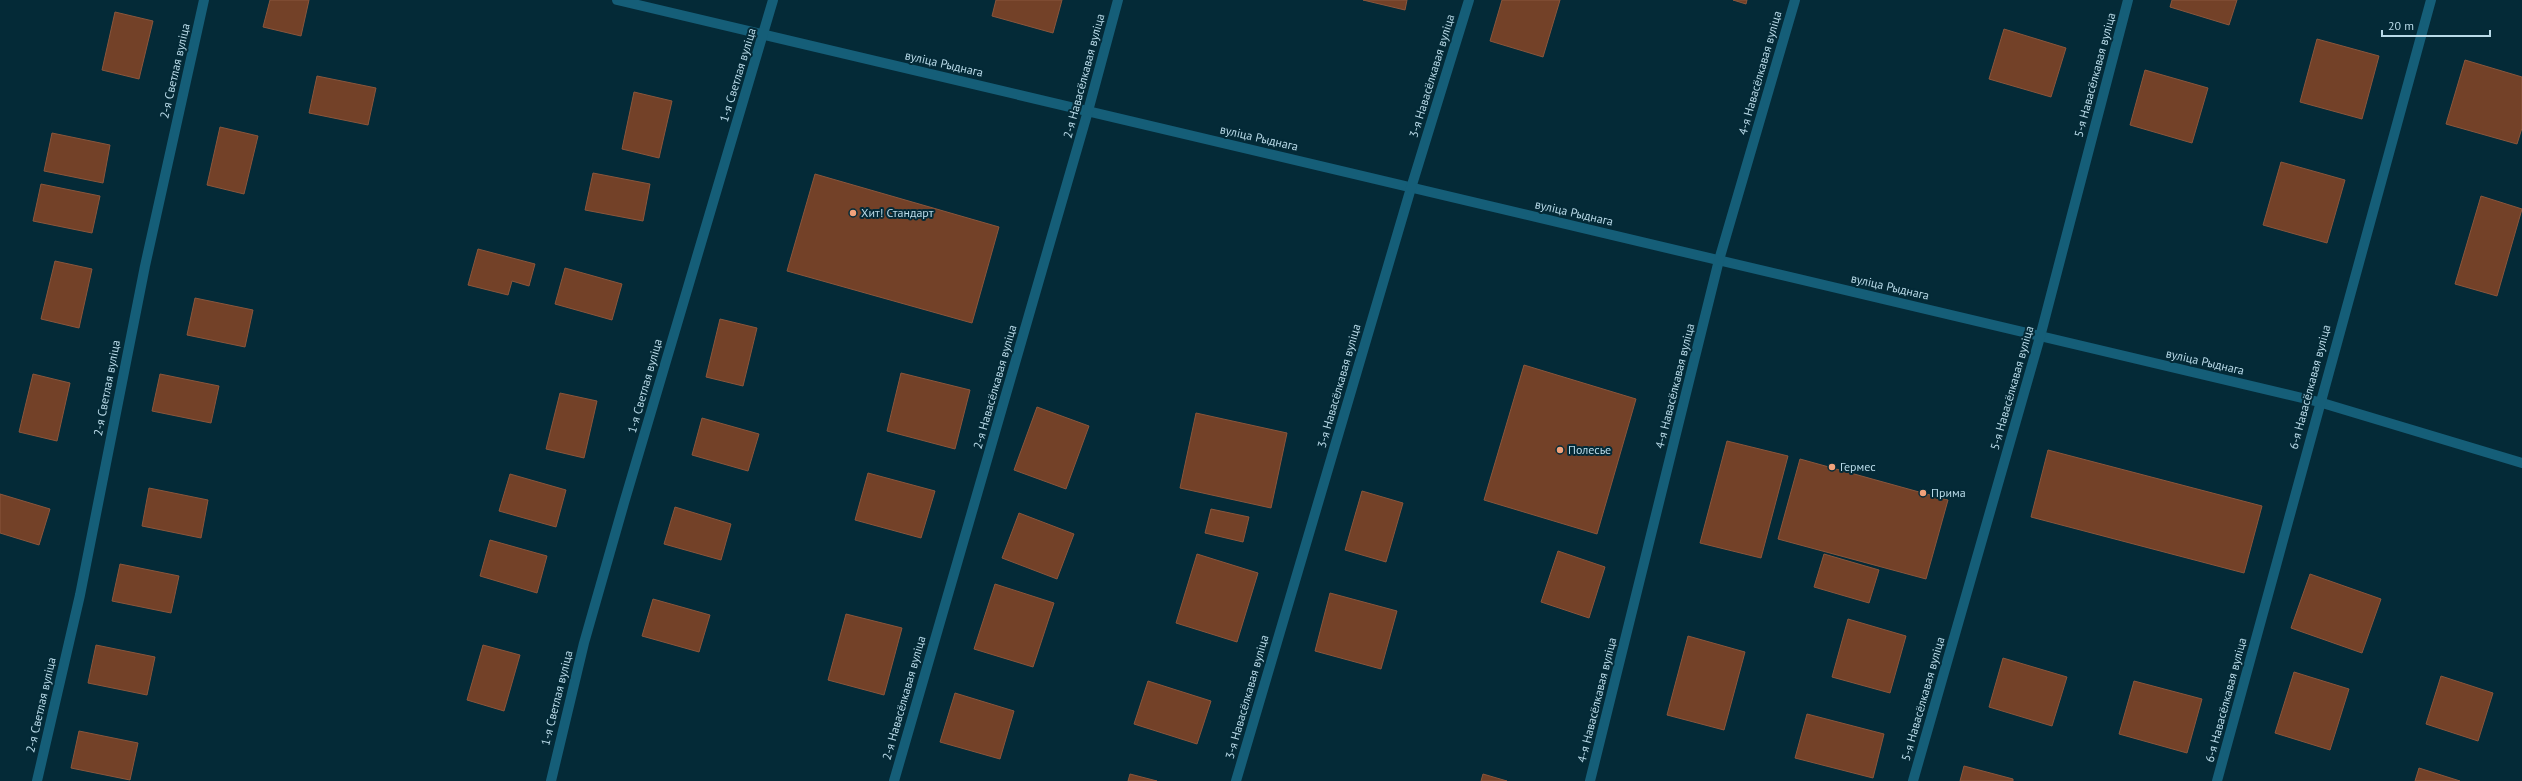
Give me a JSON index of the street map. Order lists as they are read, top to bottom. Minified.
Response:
{"streets":{"street":["вуліца Рыднага","2-я Светлая вуліца","4-я Навасёлкавая вуліца","1-я Светлая вуліца","5-я Навасёлкавая вуліца","2-я Навасёлкавая вуліца","3-я Навасёлкавая вуліца","6-я Навасёлкавая вуліца"]},"crossings":[["вуліца Рыднага","4-я Навасёлкавая вуліца"],["вуліца Рыднага","1-я Светлая вуліца"],["вуліца Рыднага","5-я Навасёлкавая вуліца"],["вуліца Рыднага","2-я Навасёлкавая вуліца"],["вуліца Рыднага","3-я Навасёлкавая вуліца"],["вуліца Рыднага","6-я Навасёлкавая вуліца"]],"places":["Хит! Стандарт","Полесье","Гермес","Прима"],"scale_bar":"20 m"}
